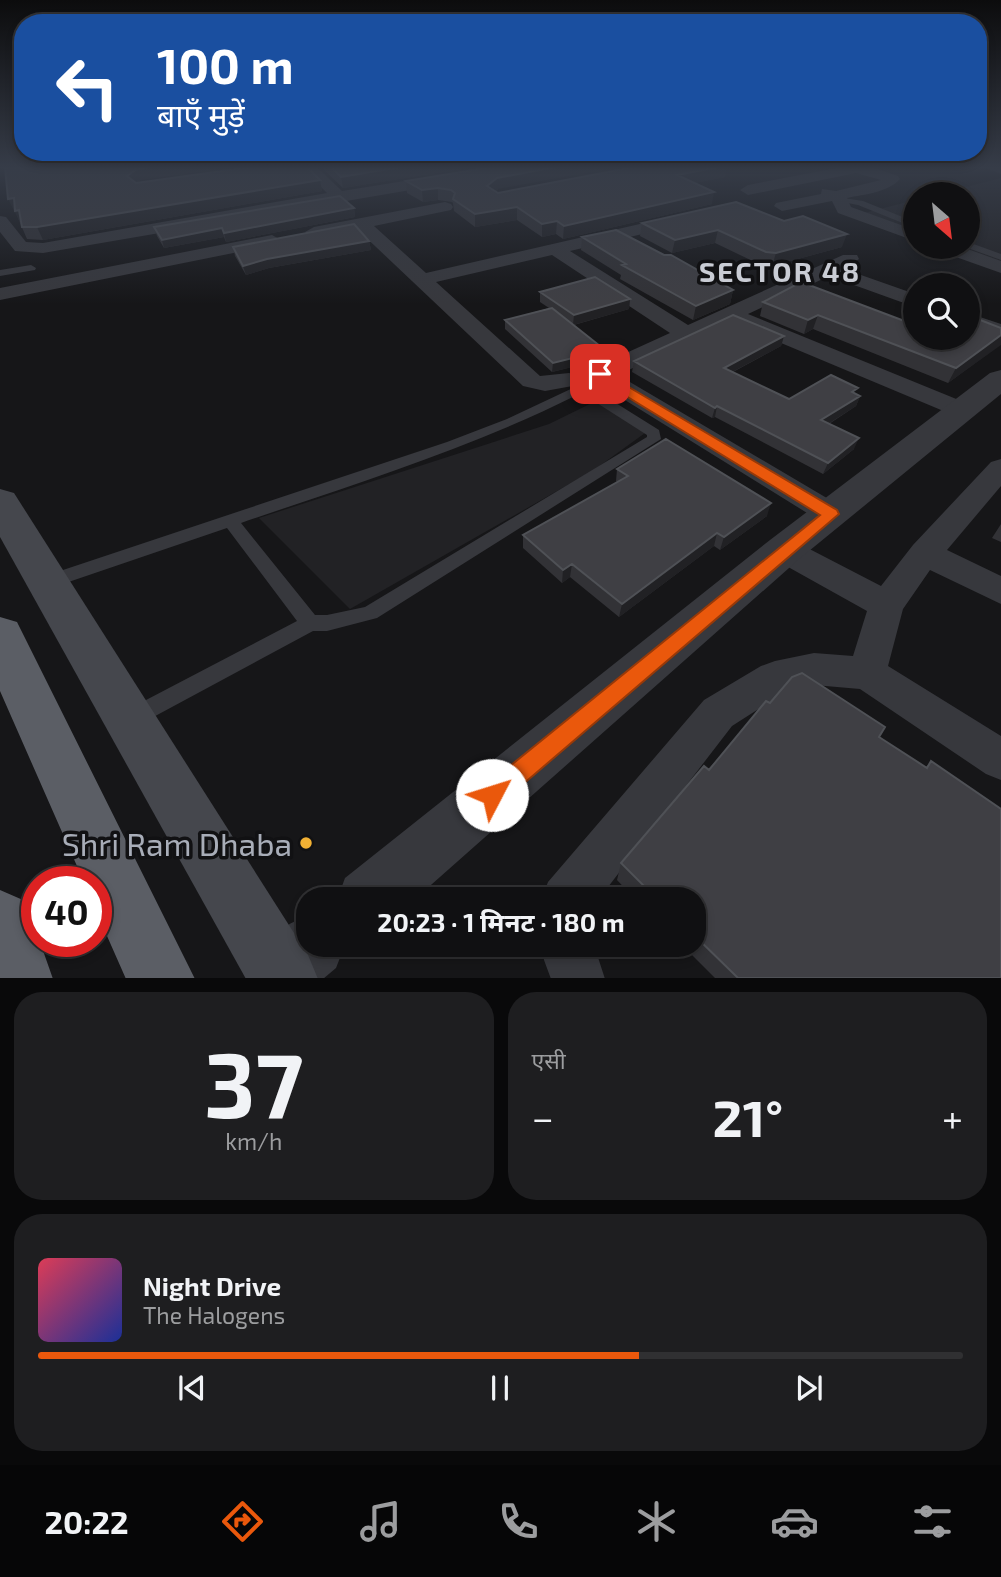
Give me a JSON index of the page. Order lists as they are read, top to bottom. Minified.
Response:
{"districts":["SECTOR 48"],"places":["Shri Ram Dhaba"],"north":"bottom right","page":{"turn":["100 m","बाएँ मुड़ें"],"limit":"40","trip":"20:23 · 1 मिनट · 180 m","tile":[["37","km/h"],"एसी"],"heat":["−","21°","+"],"song":["Night Drive","The Halogens"],"tabs":"20:22"}}
